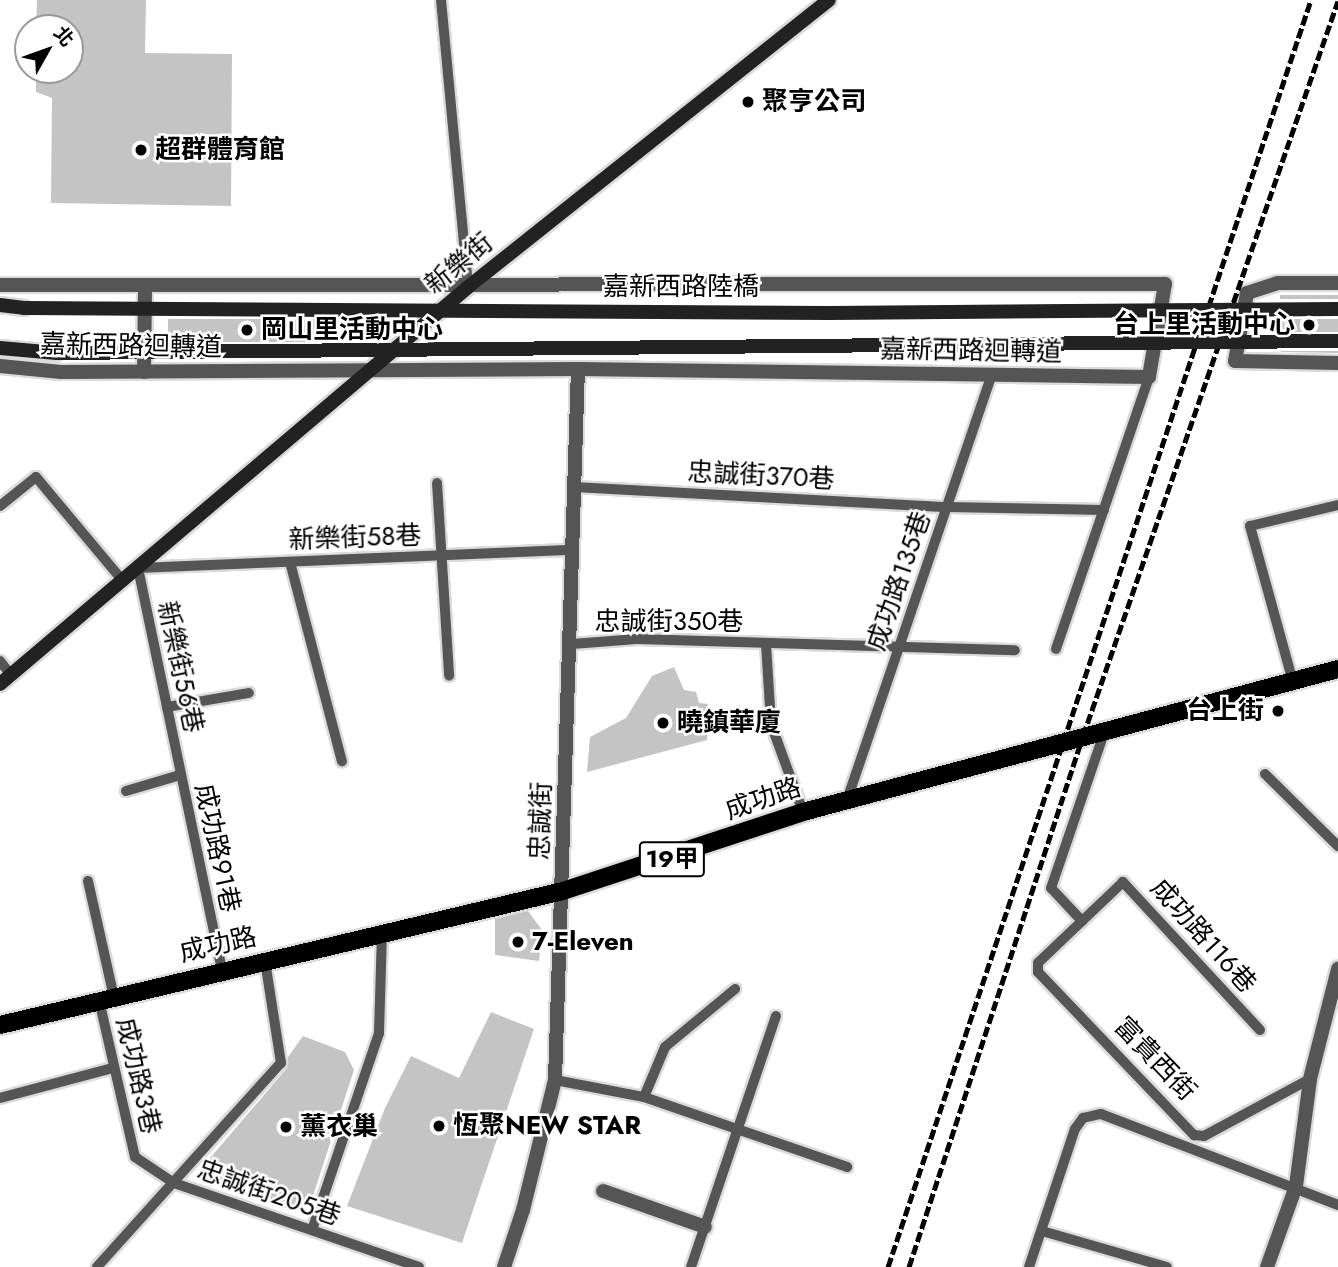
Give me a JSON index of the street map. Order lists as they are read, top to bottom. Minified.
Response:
{"streets":{"main road":["成功路","19甲"],"street":["新樂街","嘉新西路陸橋","嘉新西路迴轉道","忠誠街"],"lane":["忠誠街370巷","新樂街58巷","成功路135巷","忠誠街350巷","新樂街56巷","成功路91巷","成功路116巷","富貴西街","成功路3巷","忠誠街205巷"]},"crossings":[["新樂街","嘉新西路迴轉道"],["新樂街","新樂街58巷"],["新樂街","新樂街56巷"],["嘉新西路迴轉道","成功路135巷"],["嘉新西路迴轉道","忠誠街"],["忠誠街370巷","成功路135巷"],["忠誠街370巷","忠誠街"],["新樂街58巷","新樂街56巷"],["新樂街58巷","忠誠街"],["成功路135巷","忠誠街350巷"],["成功路135巷","成功路"],["忠誠街350巷","忠誠街"],["新樂街56巷","成功路91巷"],["成功路","忠誠街"],["成功路","成功路91巷"],["成功路","成功路3巷"],["成功路116巷","富貴西街"],["成功路3巷","忠誠街205巷"]],"places":["聚亨公司","超群體育館","台上里活動中心","岡山里活動中心","台上街","曉鎮華廈","7-Eleven","恆聚NEW STAR","薰衣巢"],"north":"top right"}
